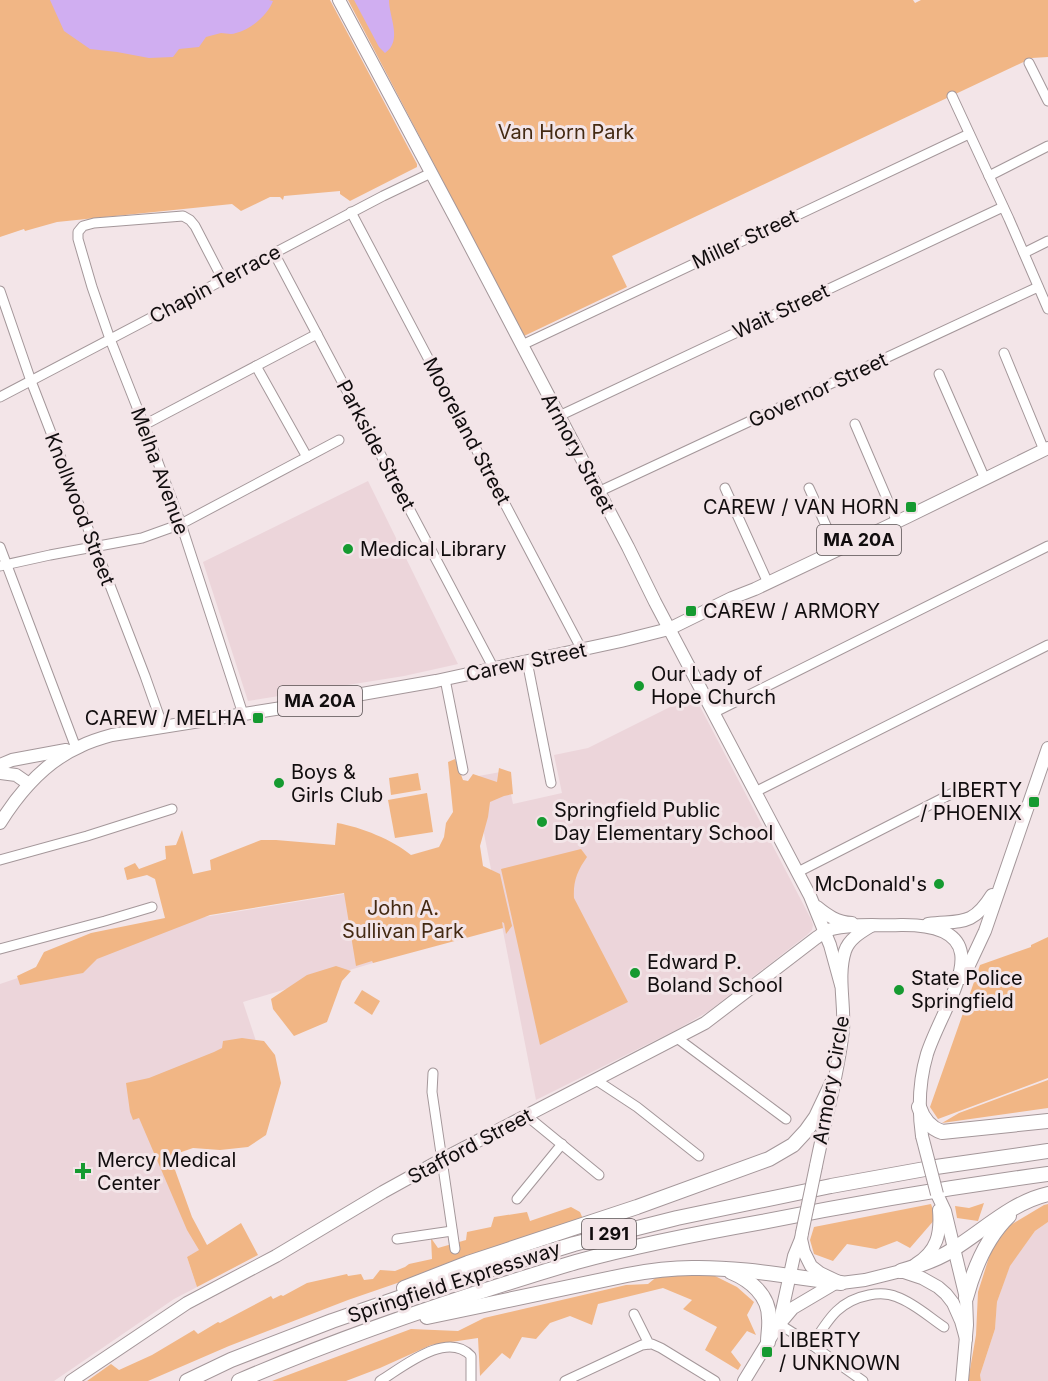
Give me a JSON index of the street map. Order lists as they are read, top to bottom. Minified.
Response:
{"streets":{"highway":["I 291","Springfield Expressway"],"main road":["Armory Street","MA 20A","Carew Street","Armory Circle","Stafford Street"],"street":["Miller Street","Chapin Terrace","Wait Street","Governor Street","Mooreland Street","Parkside Street","Melha Avenue","Knollwood Street"]},"crossings":[["Miller Street","Armory Street"],["Chapin Terrace","Mooreland Street"],["Chapin Terrace","Parkside Street"],["Chapin Terrace","Armory Street"],["Chapin Terrace","Melha Avenue"],["Chapin Terrace","Knollwood Street"],["Wait Street","Armory Street"],["Governor Street","Armory Street"],["Mooreland Street","Carew Street"],["Parkside Street","Carew Street"],["Armory Street","Carew Street"],["Armory Street","Armory Circle"],["Armory Street","Stafford Street"],["Melha Avenue","Carew Street"],["Knollwood Street","Carew Street"],["Armory Circle","Stafford Street"]],"parks":["Van Horn Park","John A. Sullivan Park"],"places":{"transit":["CAREW / VAN HORN","CAREW / ARMORY","CAREW / MELHA","LIBERTY / PHOENIX","LIBERTY / UNKNOWN"],"other":["Medical Library","Our Lady of Hope Church","Boys & Girls Club","Springfield Public Day Elementary School","McDonald's","Edward P. Boland School","State Police Springfield"],"health":["Mercy Medical Center"]}}
